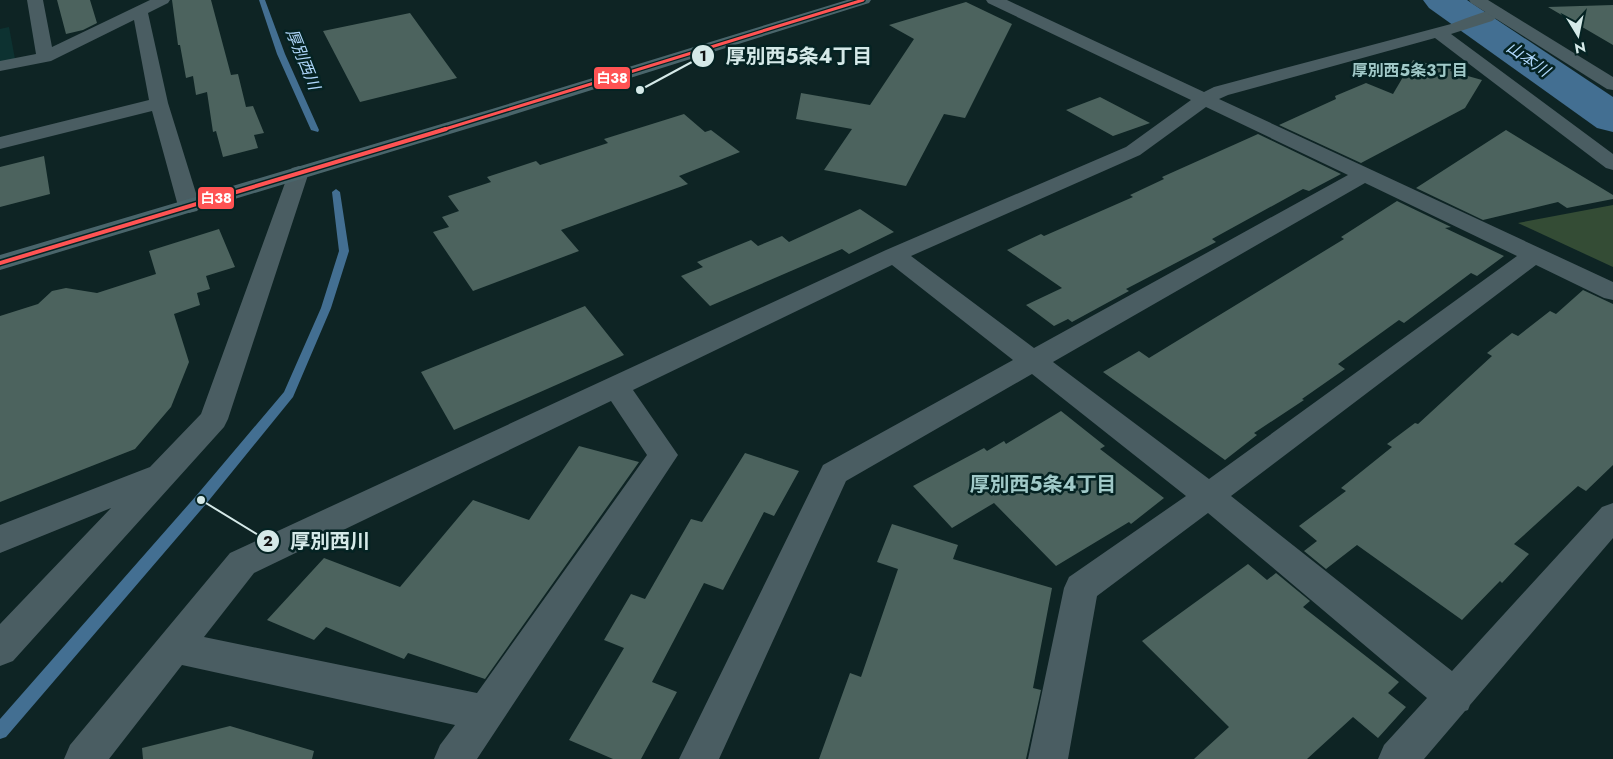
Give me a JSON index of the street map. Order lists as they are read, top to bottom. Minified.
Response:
{"districts":["厚別西5条3丁目","厚別西5条4丁目"],"water":["厚別西川","山本川"],"places":["厚別西5条4丁目","厚別西川"],"lines":["transit line 白38"],"north":"bottom"}
